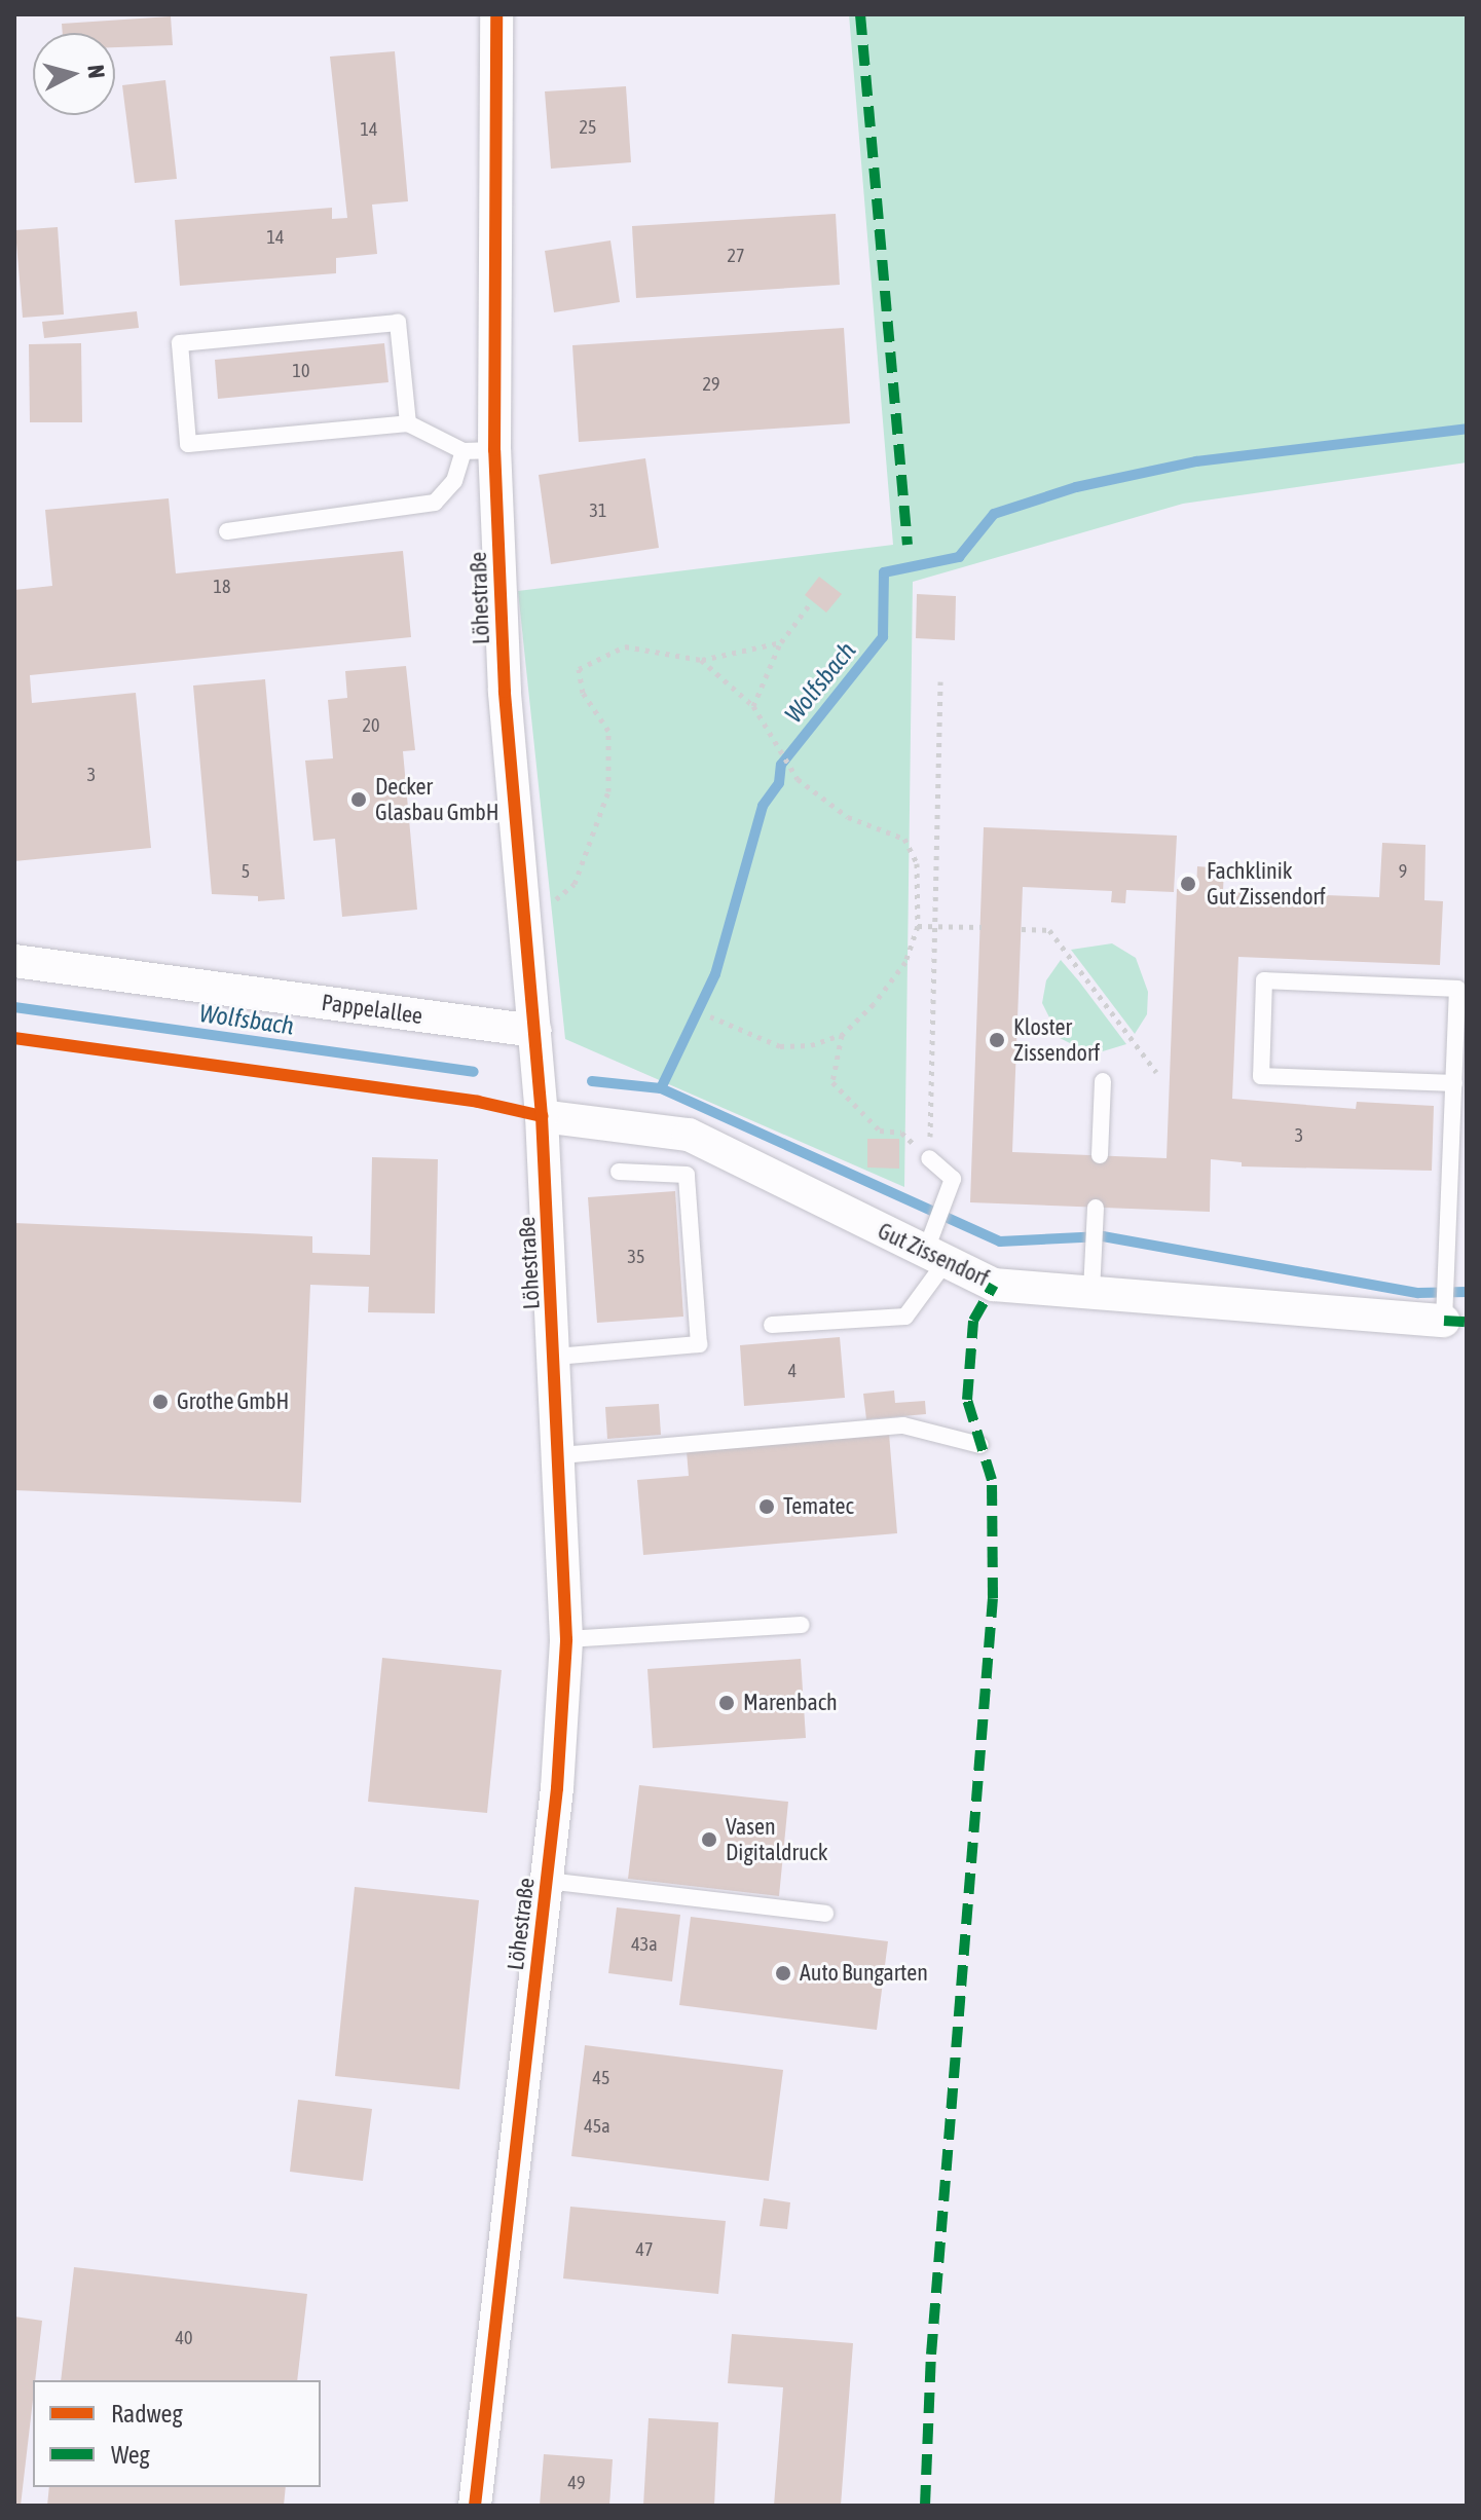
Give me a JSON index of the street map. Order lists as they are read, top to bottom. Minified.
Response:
{"streets":{"street":["Löhestraße","Pappelallee","Gut Zissendorf"]},"crossings":[["Löhestraße","Pappelallee"],["Löhestraße","Gut Zissendorf"]],"water":["Wolfsbach"],"places":["Decker Glasbau GmbH","Fachklinik Gut Zissendorf","Kloster Zissendorf","Grothe GmbH","Tematec","Marenbach","Vasen Digitaldruck","Auto Bungarten"],"house_numbers":["25","14","14","27","10","29","31","18","20","3","5","9","3","35","4","43a","45","45a","47","40","49"],"legend":["Radweg","Weg"],"north":"right"}
